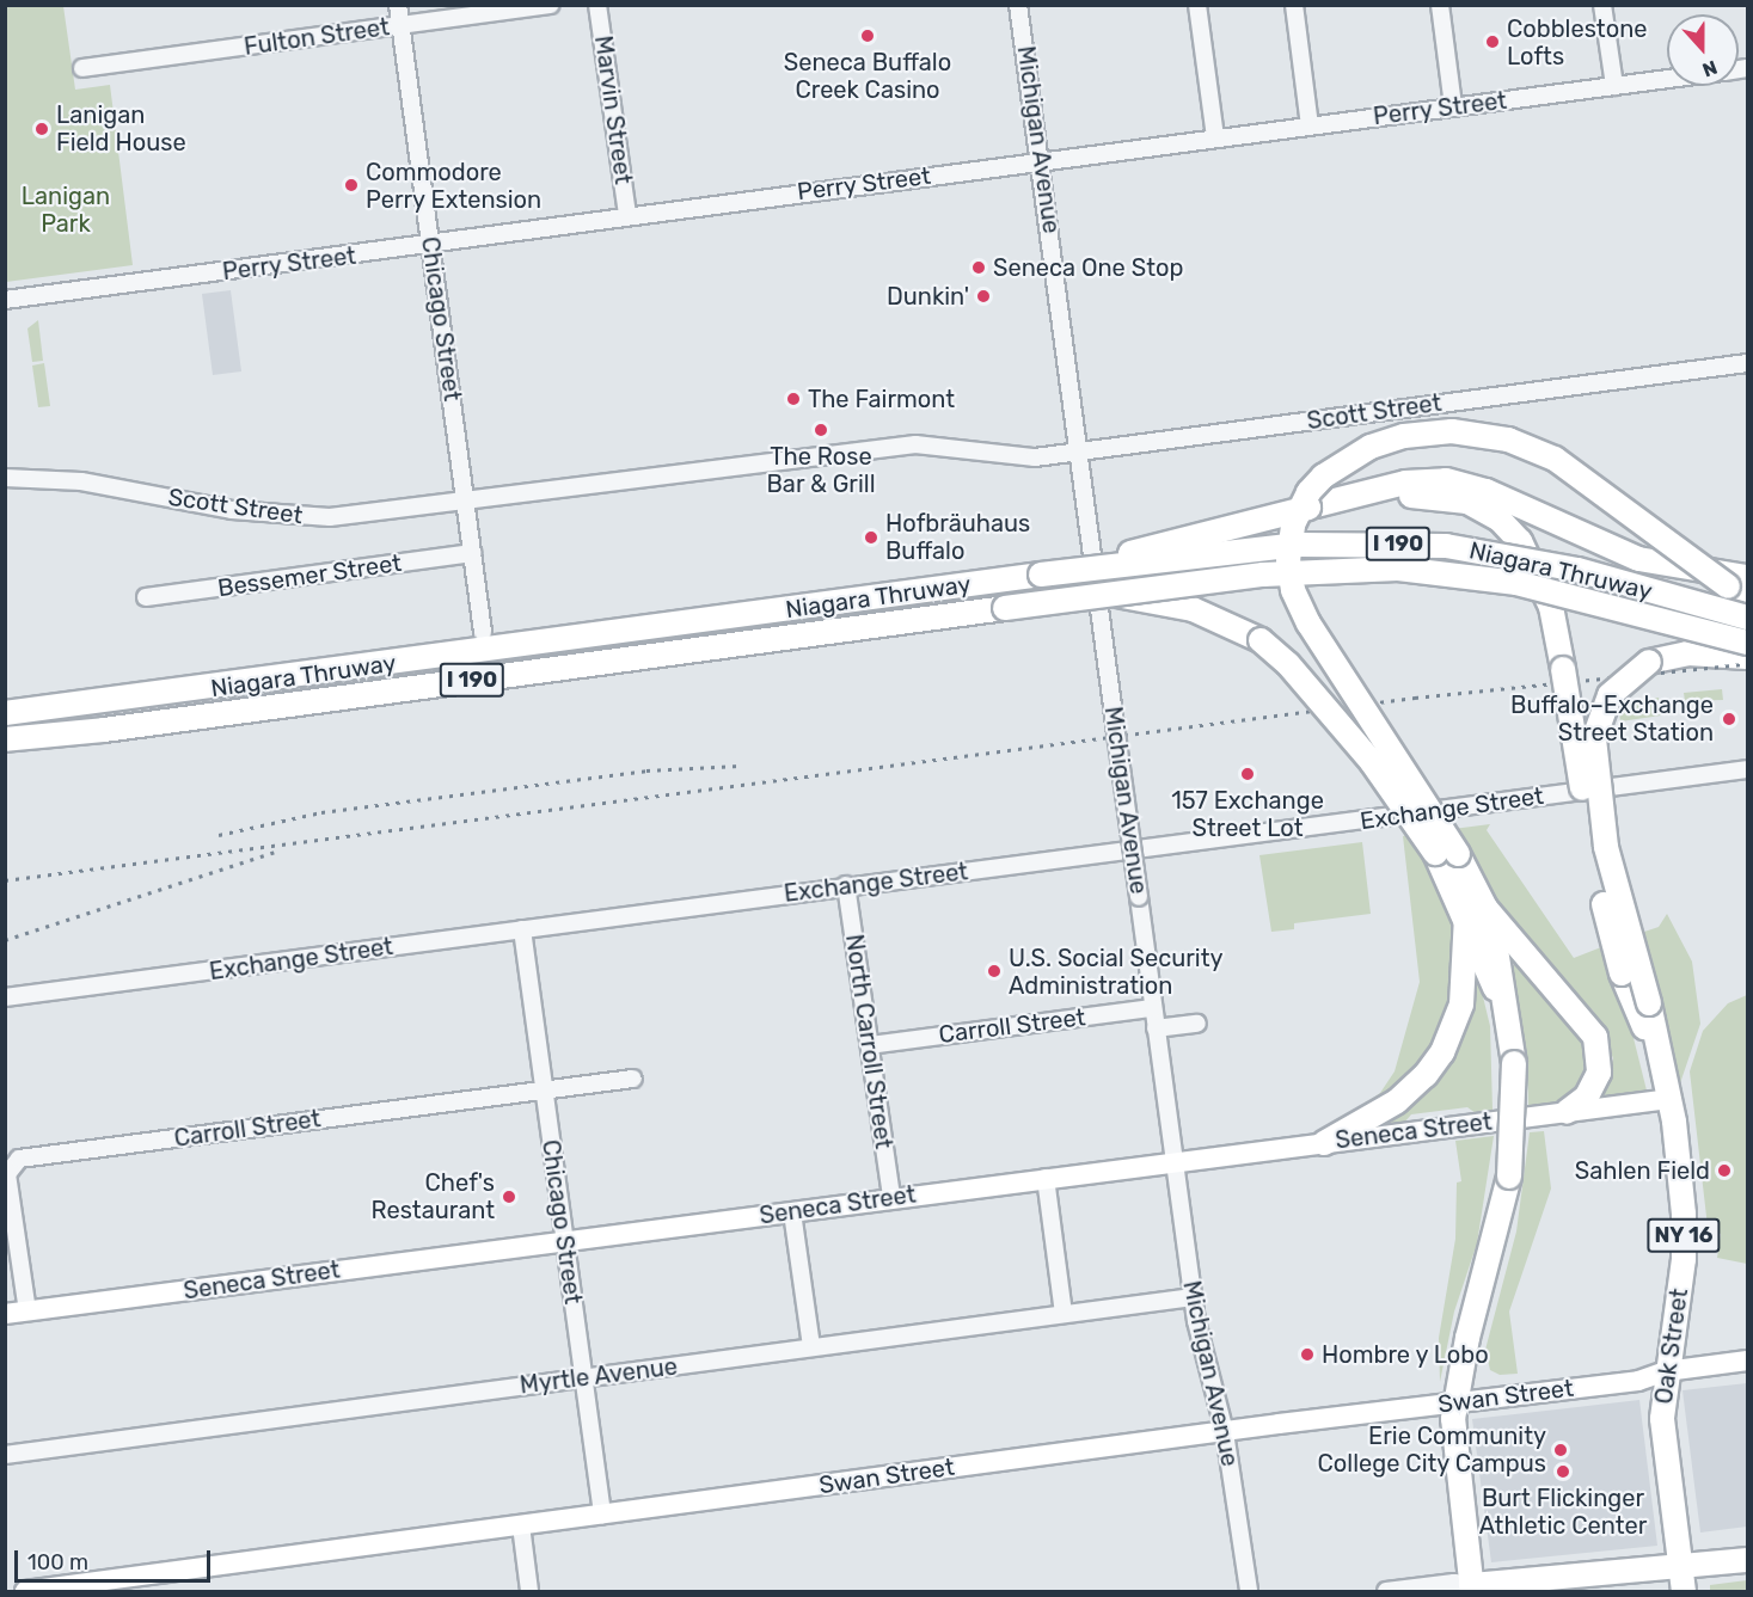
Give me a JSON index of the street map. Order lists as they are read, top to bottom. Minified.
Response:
{"streets":{"highway":["I 190","Niagara Thruway","NY 16","Oak Street"],"main road":["Seneca Street","Swan Street"],"street":["Fulton Street","Perry Street","Marvin Street","Michigan Avenue","Chicago Street","Scott Street","Bessemer Street","Exchange Street","Carroll Street","North Carroll Street","Myrtle Avenue"]},"crossings":[["Fulton Street","Chicago Street"],["Perry Street","Marvin Street"],["Perry Street","Michigan Avenue"],["Perry Street","Chicago Street"],["Michigan Avenue","Scott Street"],["Michigan Avenue","Carroll Street"],["Michigan Avenue","Seneca Street"],["Michigan Avenue","Myrtle Avenue"],["Michigan Avenue","Swan Street"],["Chicago Street","Scott Street"],["Chicago Street","Bessemer Street"],["Chicago Street","Exchange Street"],["Chicago Street","Carroll Street"],["Chicago Street","Seneca Street"],["Chicago Street","Myrtle Avenue"],["Chicago Street","Swan Street"],["Exchange Street","North Carroll Street"],["Carroll Street","North Carroll Street"],["Carroll Street","Seneca Street"],["North Carroll Street","Seneca Street"],["Seneca Street","Oak Street"],["Oak Street","Swan Street"]],"parks":["Lanigan Park"],"places":["Seneca Buffalo Creek Casino","Cobblestone Lofts","Lanigan Field House","Commodore Perry Extension","Seneca One Stop","Dunkin'","The Fairmont","The Rose Bar & Grill","Hofbräuhaus Buffalo","Buffalo–Exchange Street Station","157 Exchange Street Lot","U.S. Social Security Administration","Sahlen Field","Chef's Restaurant","Hombre y Lobo","Erie Community College City Campus","Burt Flickinger Athletic Center"],"scale_bar":"100 m","north":"bottom"}
